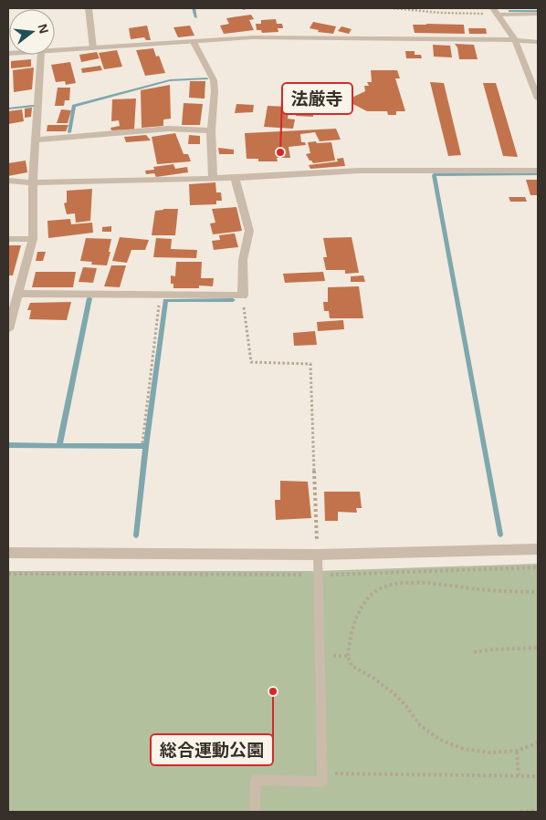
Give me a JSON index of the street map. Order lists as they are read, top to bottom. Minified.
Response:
{"places":["法厳寺","総合運動公園"],"north":"right"}
